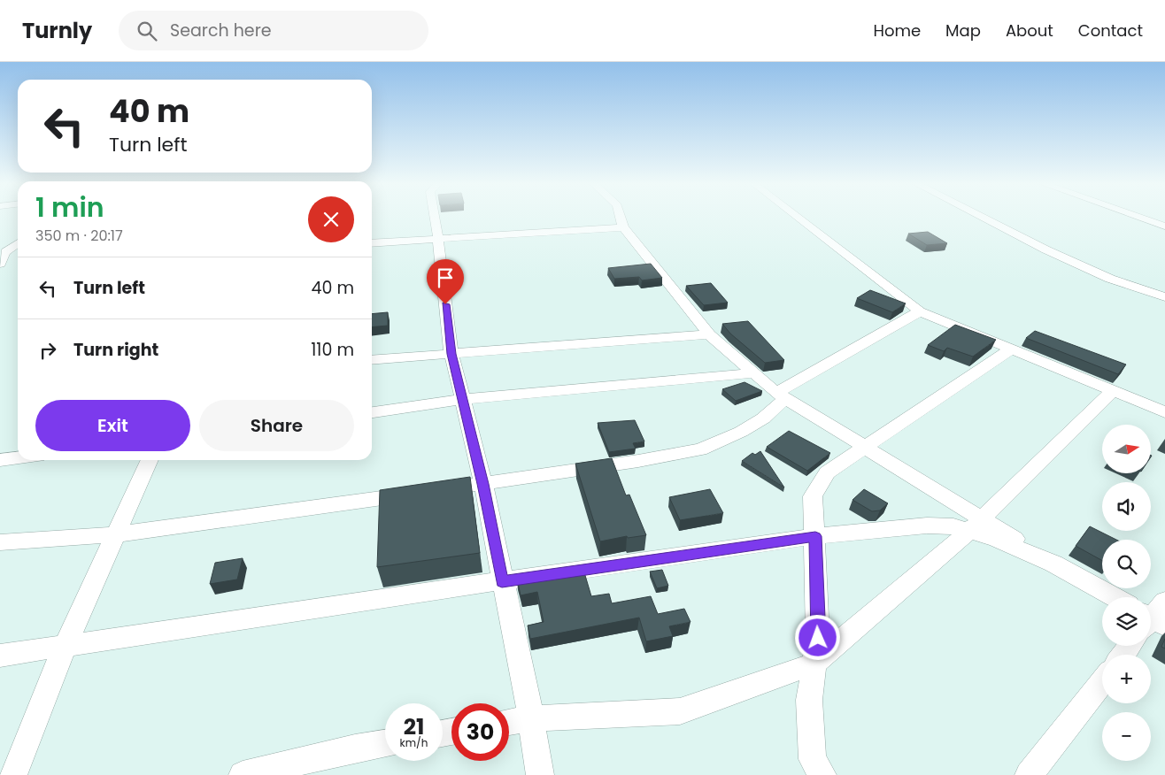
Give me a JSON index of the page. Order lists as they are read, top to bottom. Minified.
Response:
{"north":"right","page":{"header":"Turnly","search":"Search here","nav":["Home","Map","About","Contact"],"turn":["40 m","Turn left"],"heading":["1 min","350 m · 20:17"],"list":[{"name":"Turn left","value":"40 m"},{"name":"Turn right","value":"110 m"}],"buttons":["Exit","Share"],"map_buttons":["+","−"],"speed":"21 km/h","limit":"30"}}
